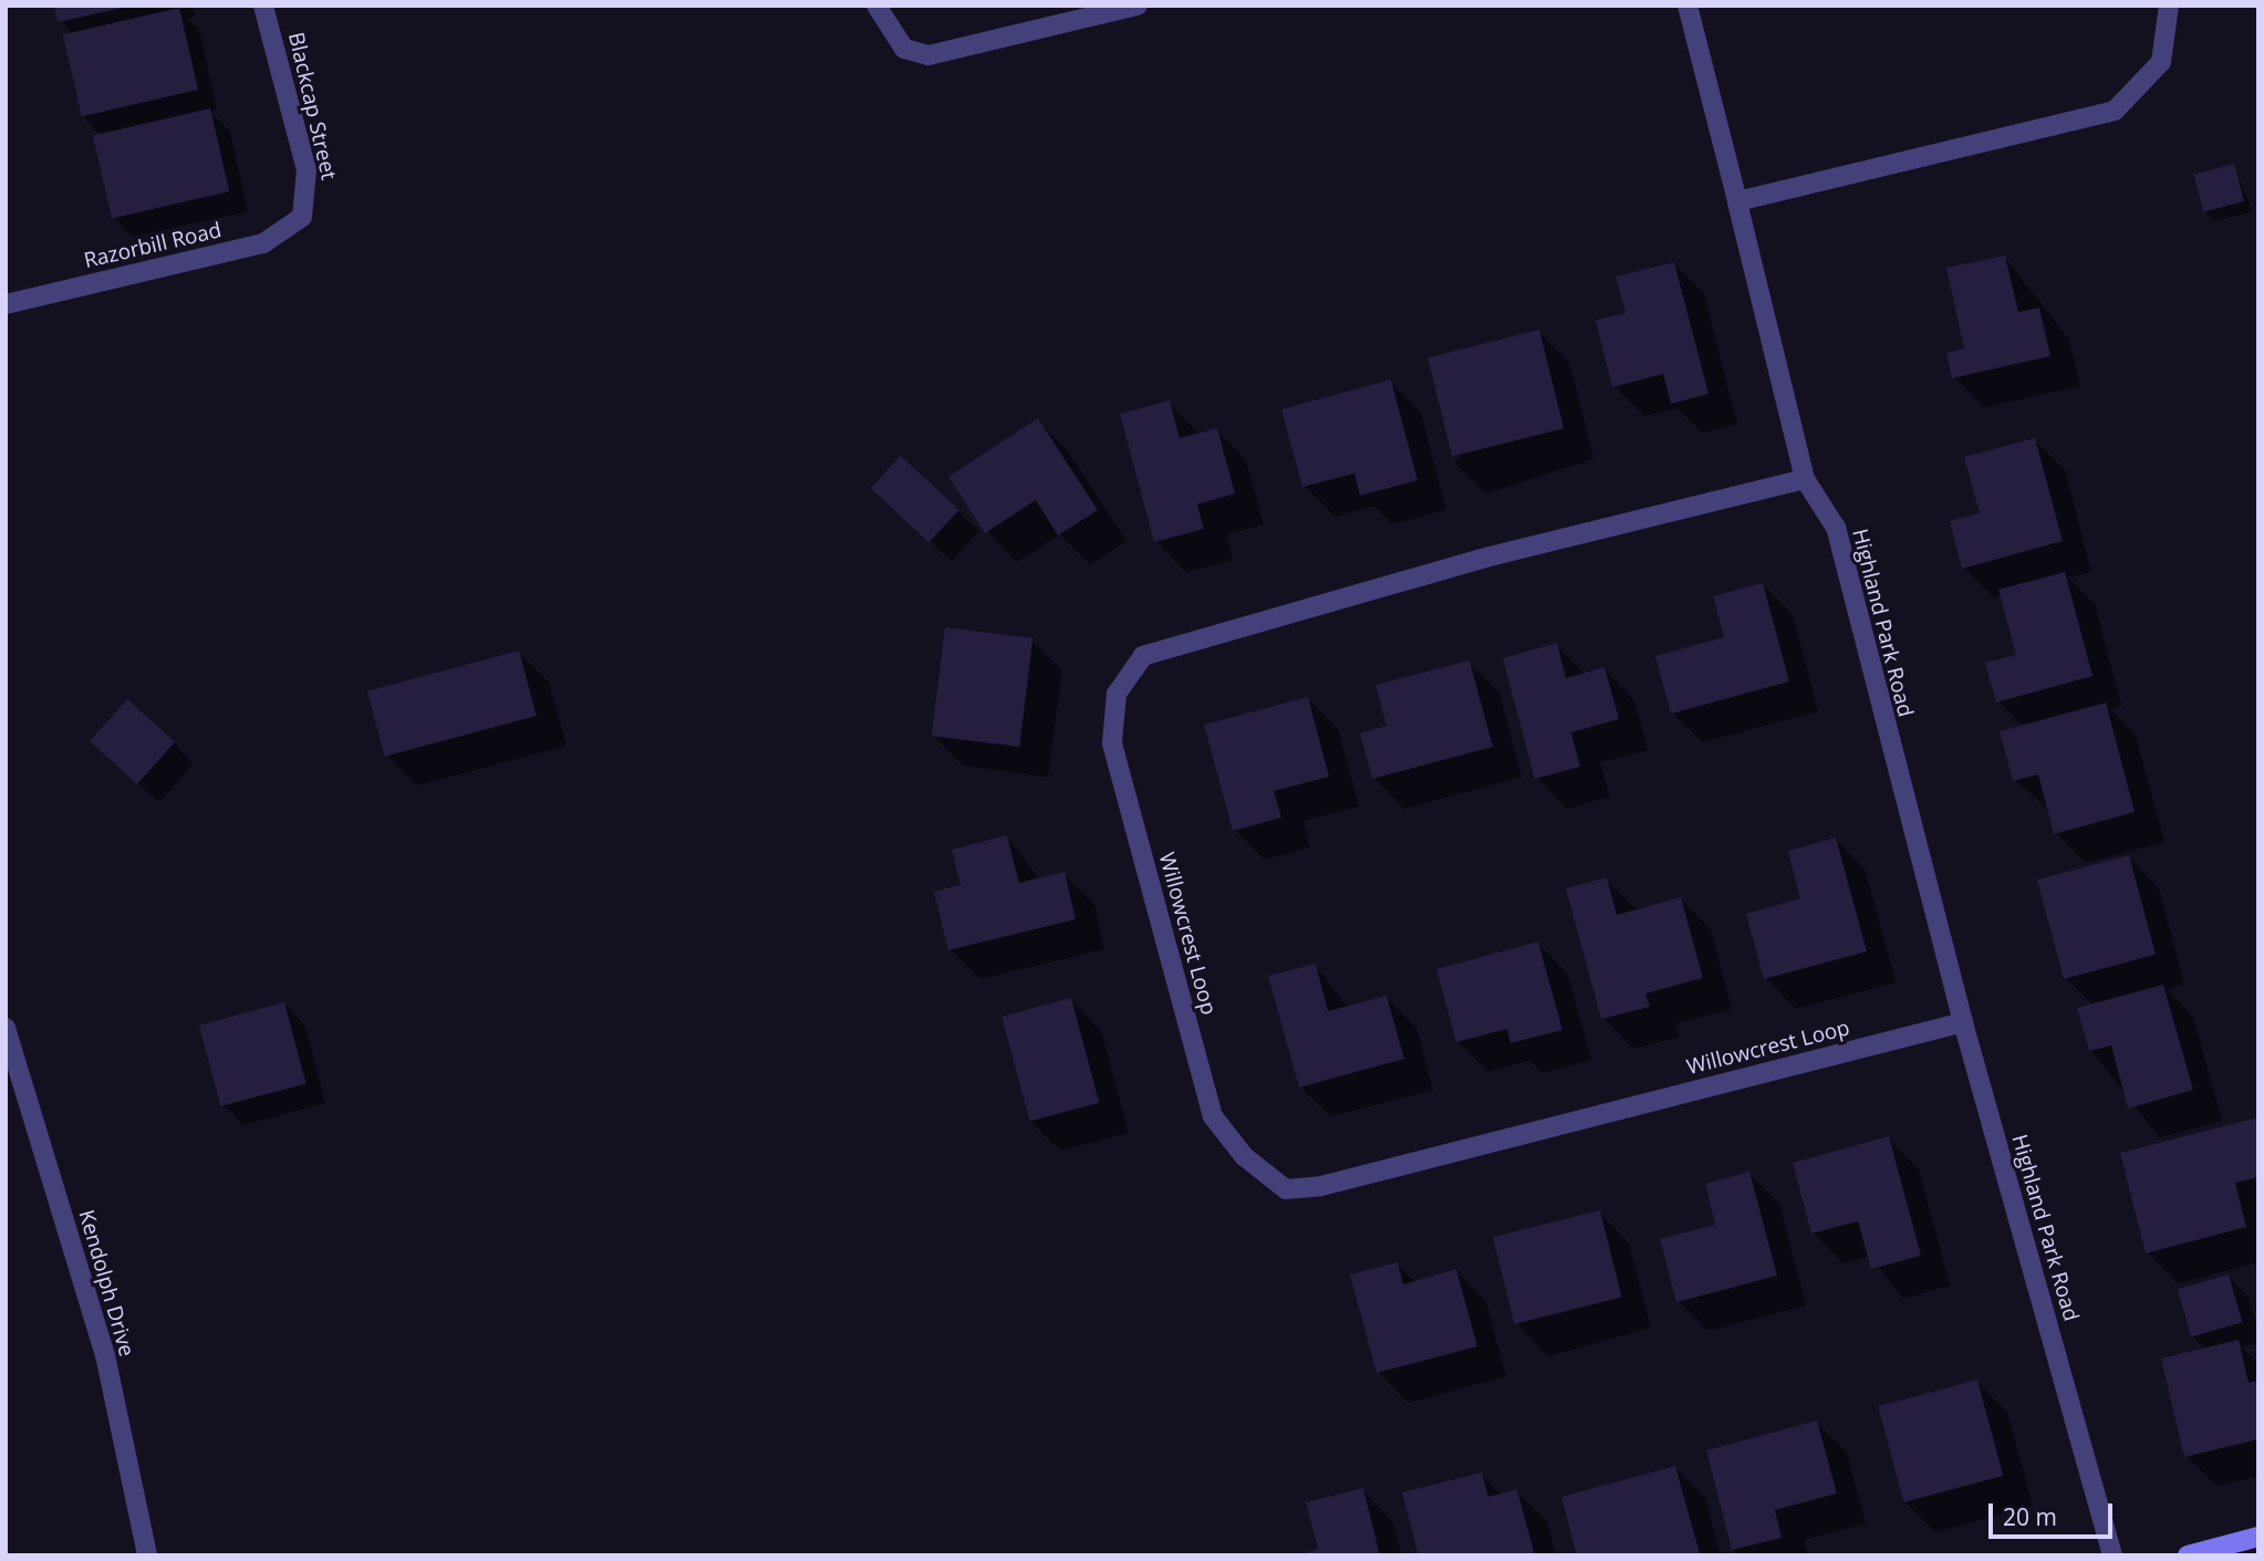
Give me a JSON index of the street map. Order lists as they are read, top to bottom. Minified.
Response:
{"streets":{"street":["Blackcap Street","Razorbill Road","Highland Park Road","Willowcrest Loop","Kendolph Drive"]},"crossings":[["Blackcap Street","Razorbill Road"],["Highland Park Road","Willowcrest Loop"]],"scale_bar":"20 m"}
